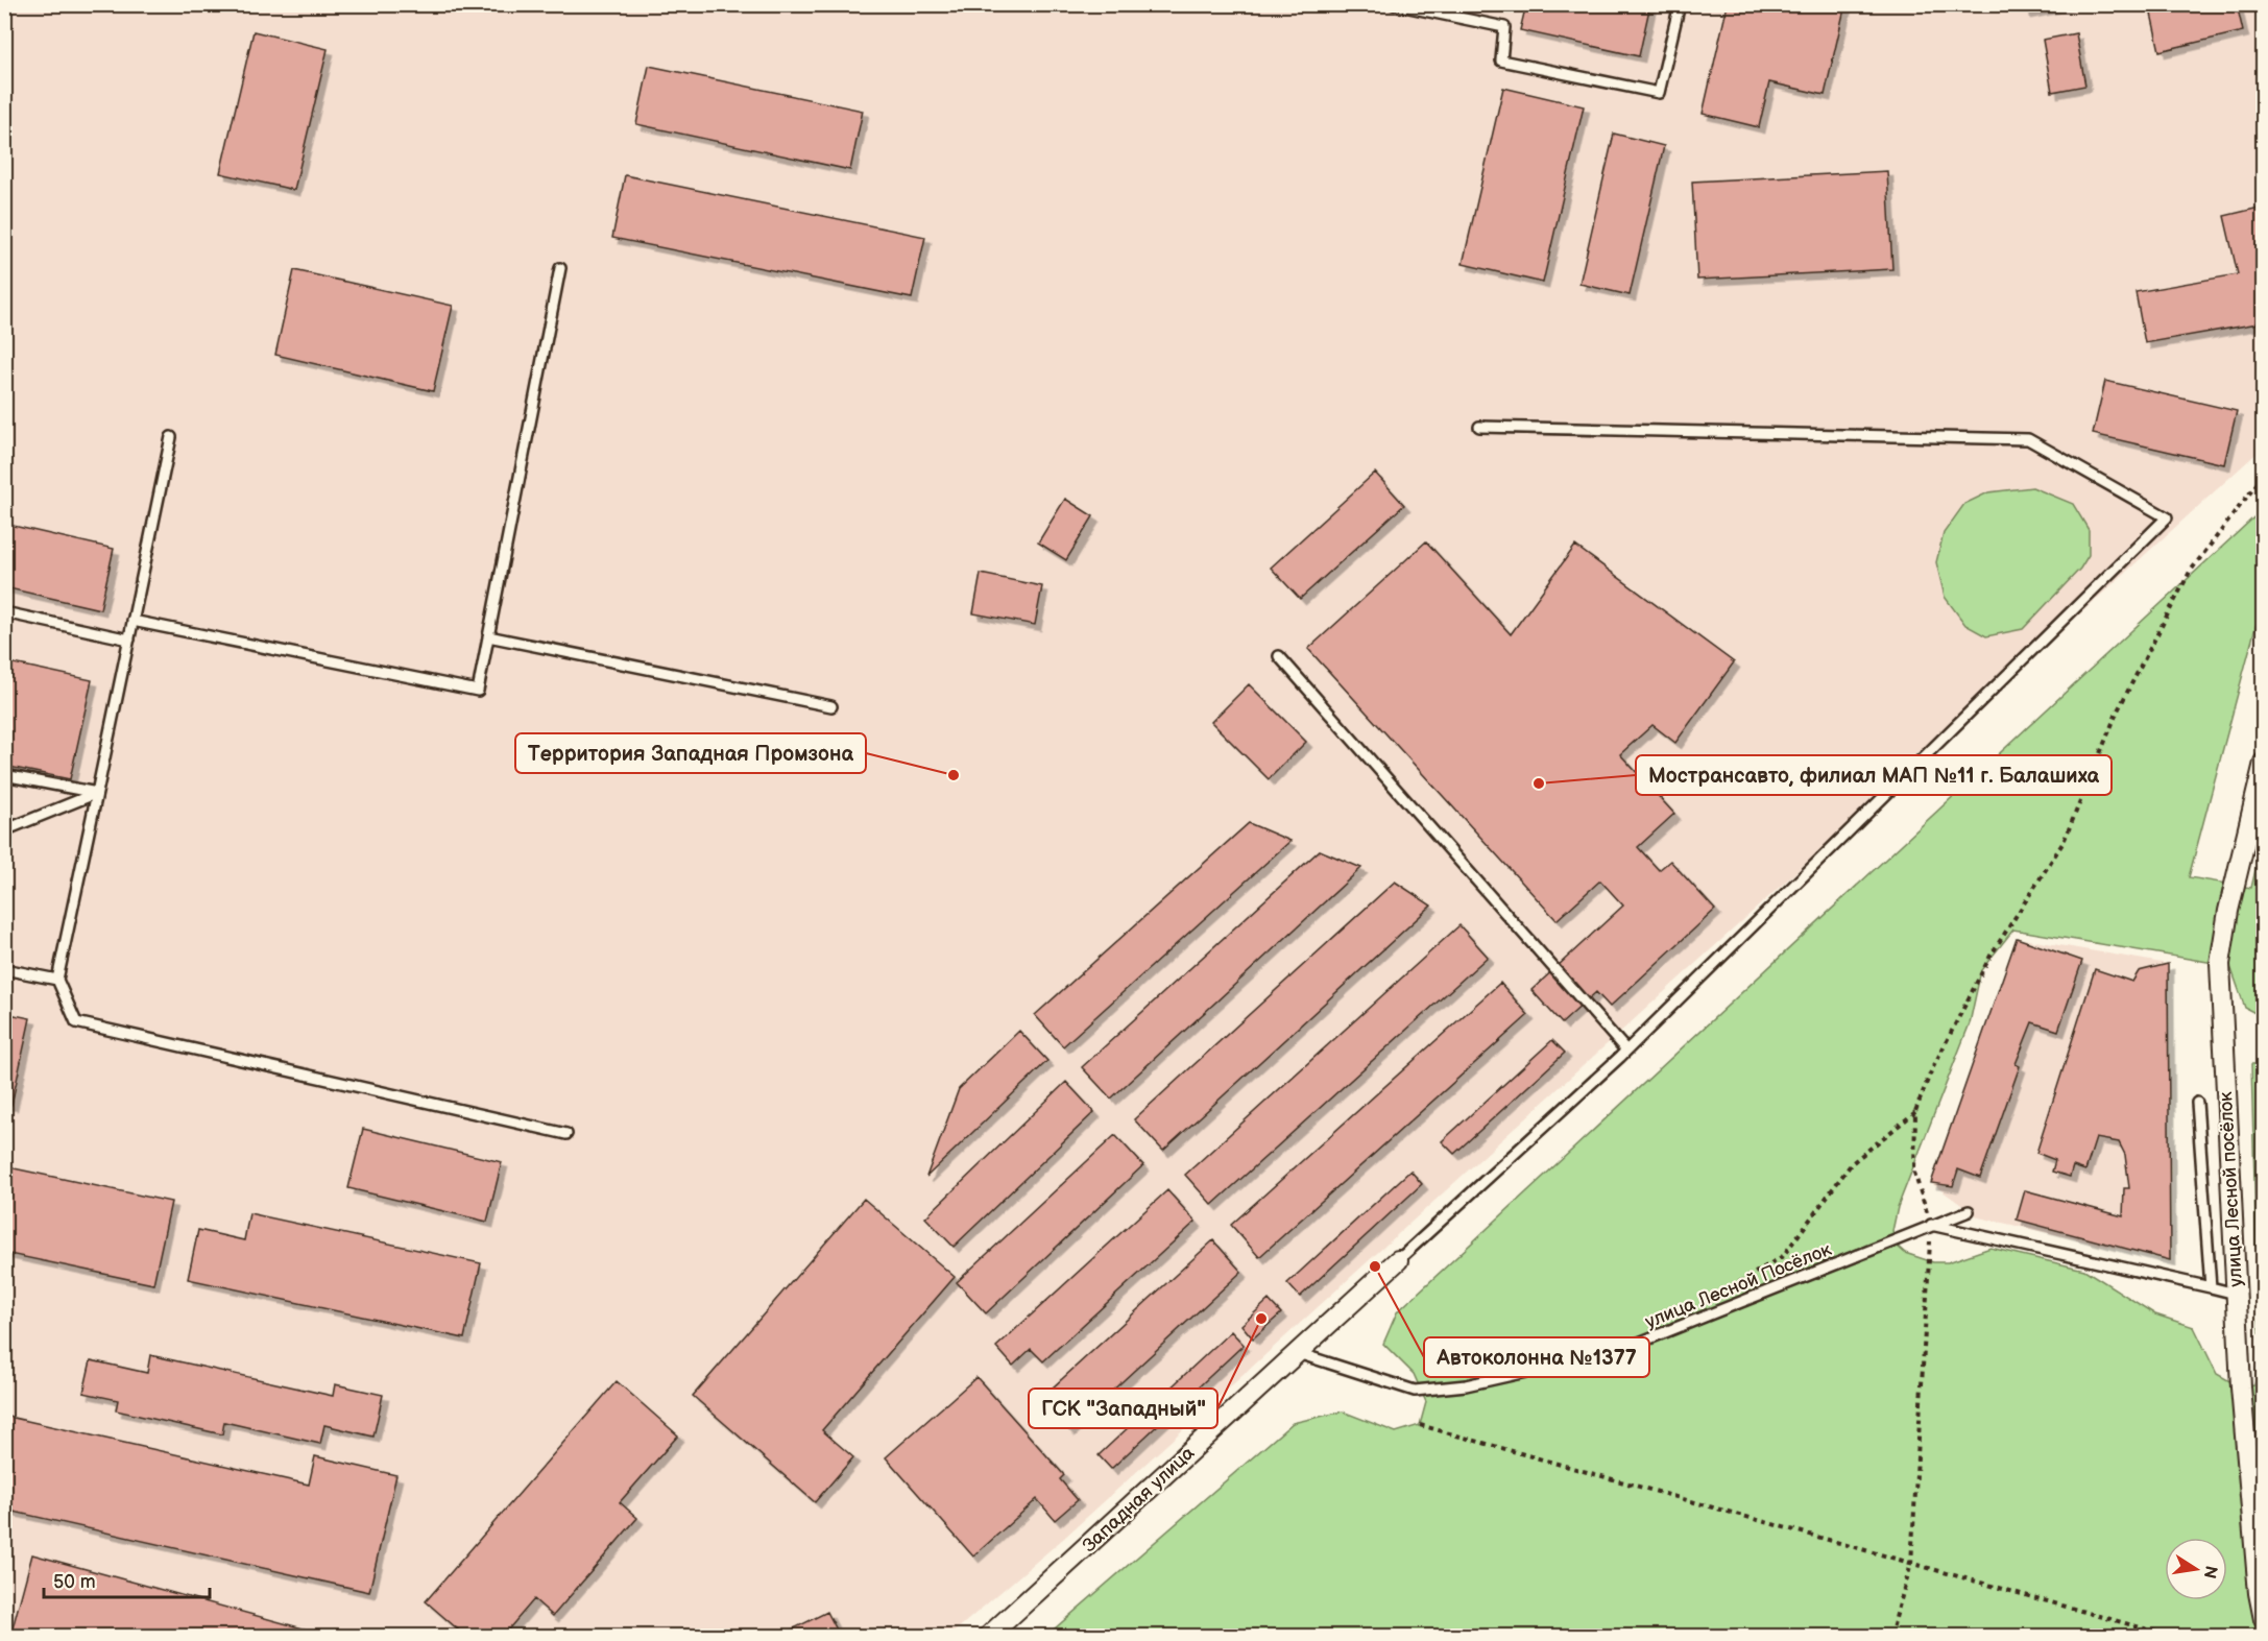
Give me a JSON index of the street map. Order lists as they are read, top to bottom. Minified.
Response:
{"streets":{"street":["улица Лесной посёлок","Западная улица"],"lane":["улица Лесной Посёлок"]},"crossings":[["улица Лесной Посёлок","Западная улица"]],"places":["Территория Западная Промзона","Мострансавто, филиал МАП №11 г. Балашиха","Автоколонна №1377","ГСК \"Западный\""],"scale_bar":"50 m","north":"right"}
